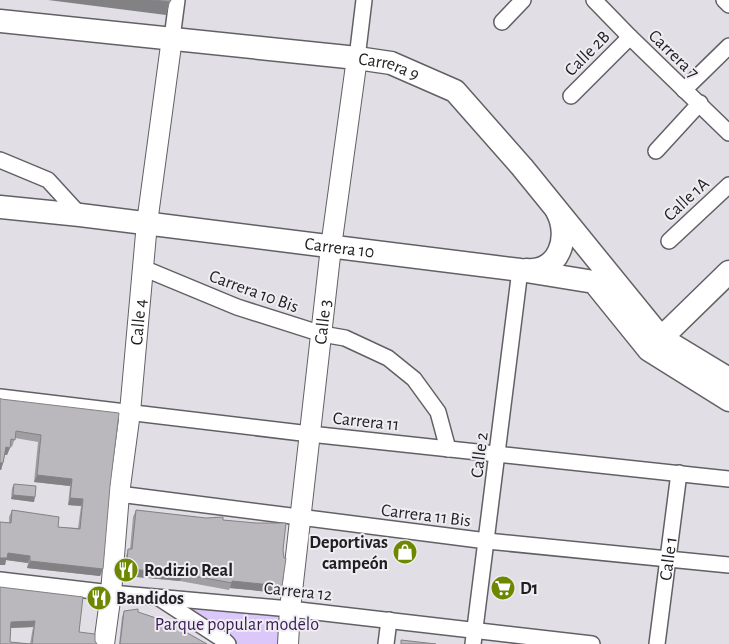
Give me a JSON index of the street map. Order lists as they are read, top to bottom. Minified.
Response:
{"streets":{"main road":["Carrera 9","Carrera 10"],"street":["Calle 2B","Carrera 7","Calle 1A","Carrera 10 Bis","Calle 4","Calle 3","Carrera 11","Calle 2","Carrera 11 Bis","Calle 1","Carrera 12"]},"crossings":[["Calle 2B","Carrera 7"],["Carrera 9","Carrera 10"],["Carrera 9","Calle 4"],["Carrera 9","Calle 3"],["Carrera 10","Calle 4"],["Carrera 10","Calle 3"],["Carrera 10","Calle 2"],["Carrera 10 Bis","Calle 4"],["Carrera 10 Bis","Calle 3"],["Carrera 10 Bis","Carrera 11"],["Calle 4","Carrera 11"],["Calle 4","Carrera 11 Bis"],["Calle 4","Carrera 12"],["Calle 3","Carrera 11"],["Calle 3","Carrera 11 Bis"],["Calle 3","Carrera 12"],["Carrera 11","Calle 2"],["Carrera 11","Calle 1"],["Calle 2","Carrera 11 Bis"],["Calle 2","Carrera 12"],["Carrera 11 Bis","Calle 1"]],"parks":["Parque popular modelo"],"places":{"shop":["Deportivas campeón"],"restaurant":["Rodizio Real","Bandidos"],"supermarket":["D1"]}}
